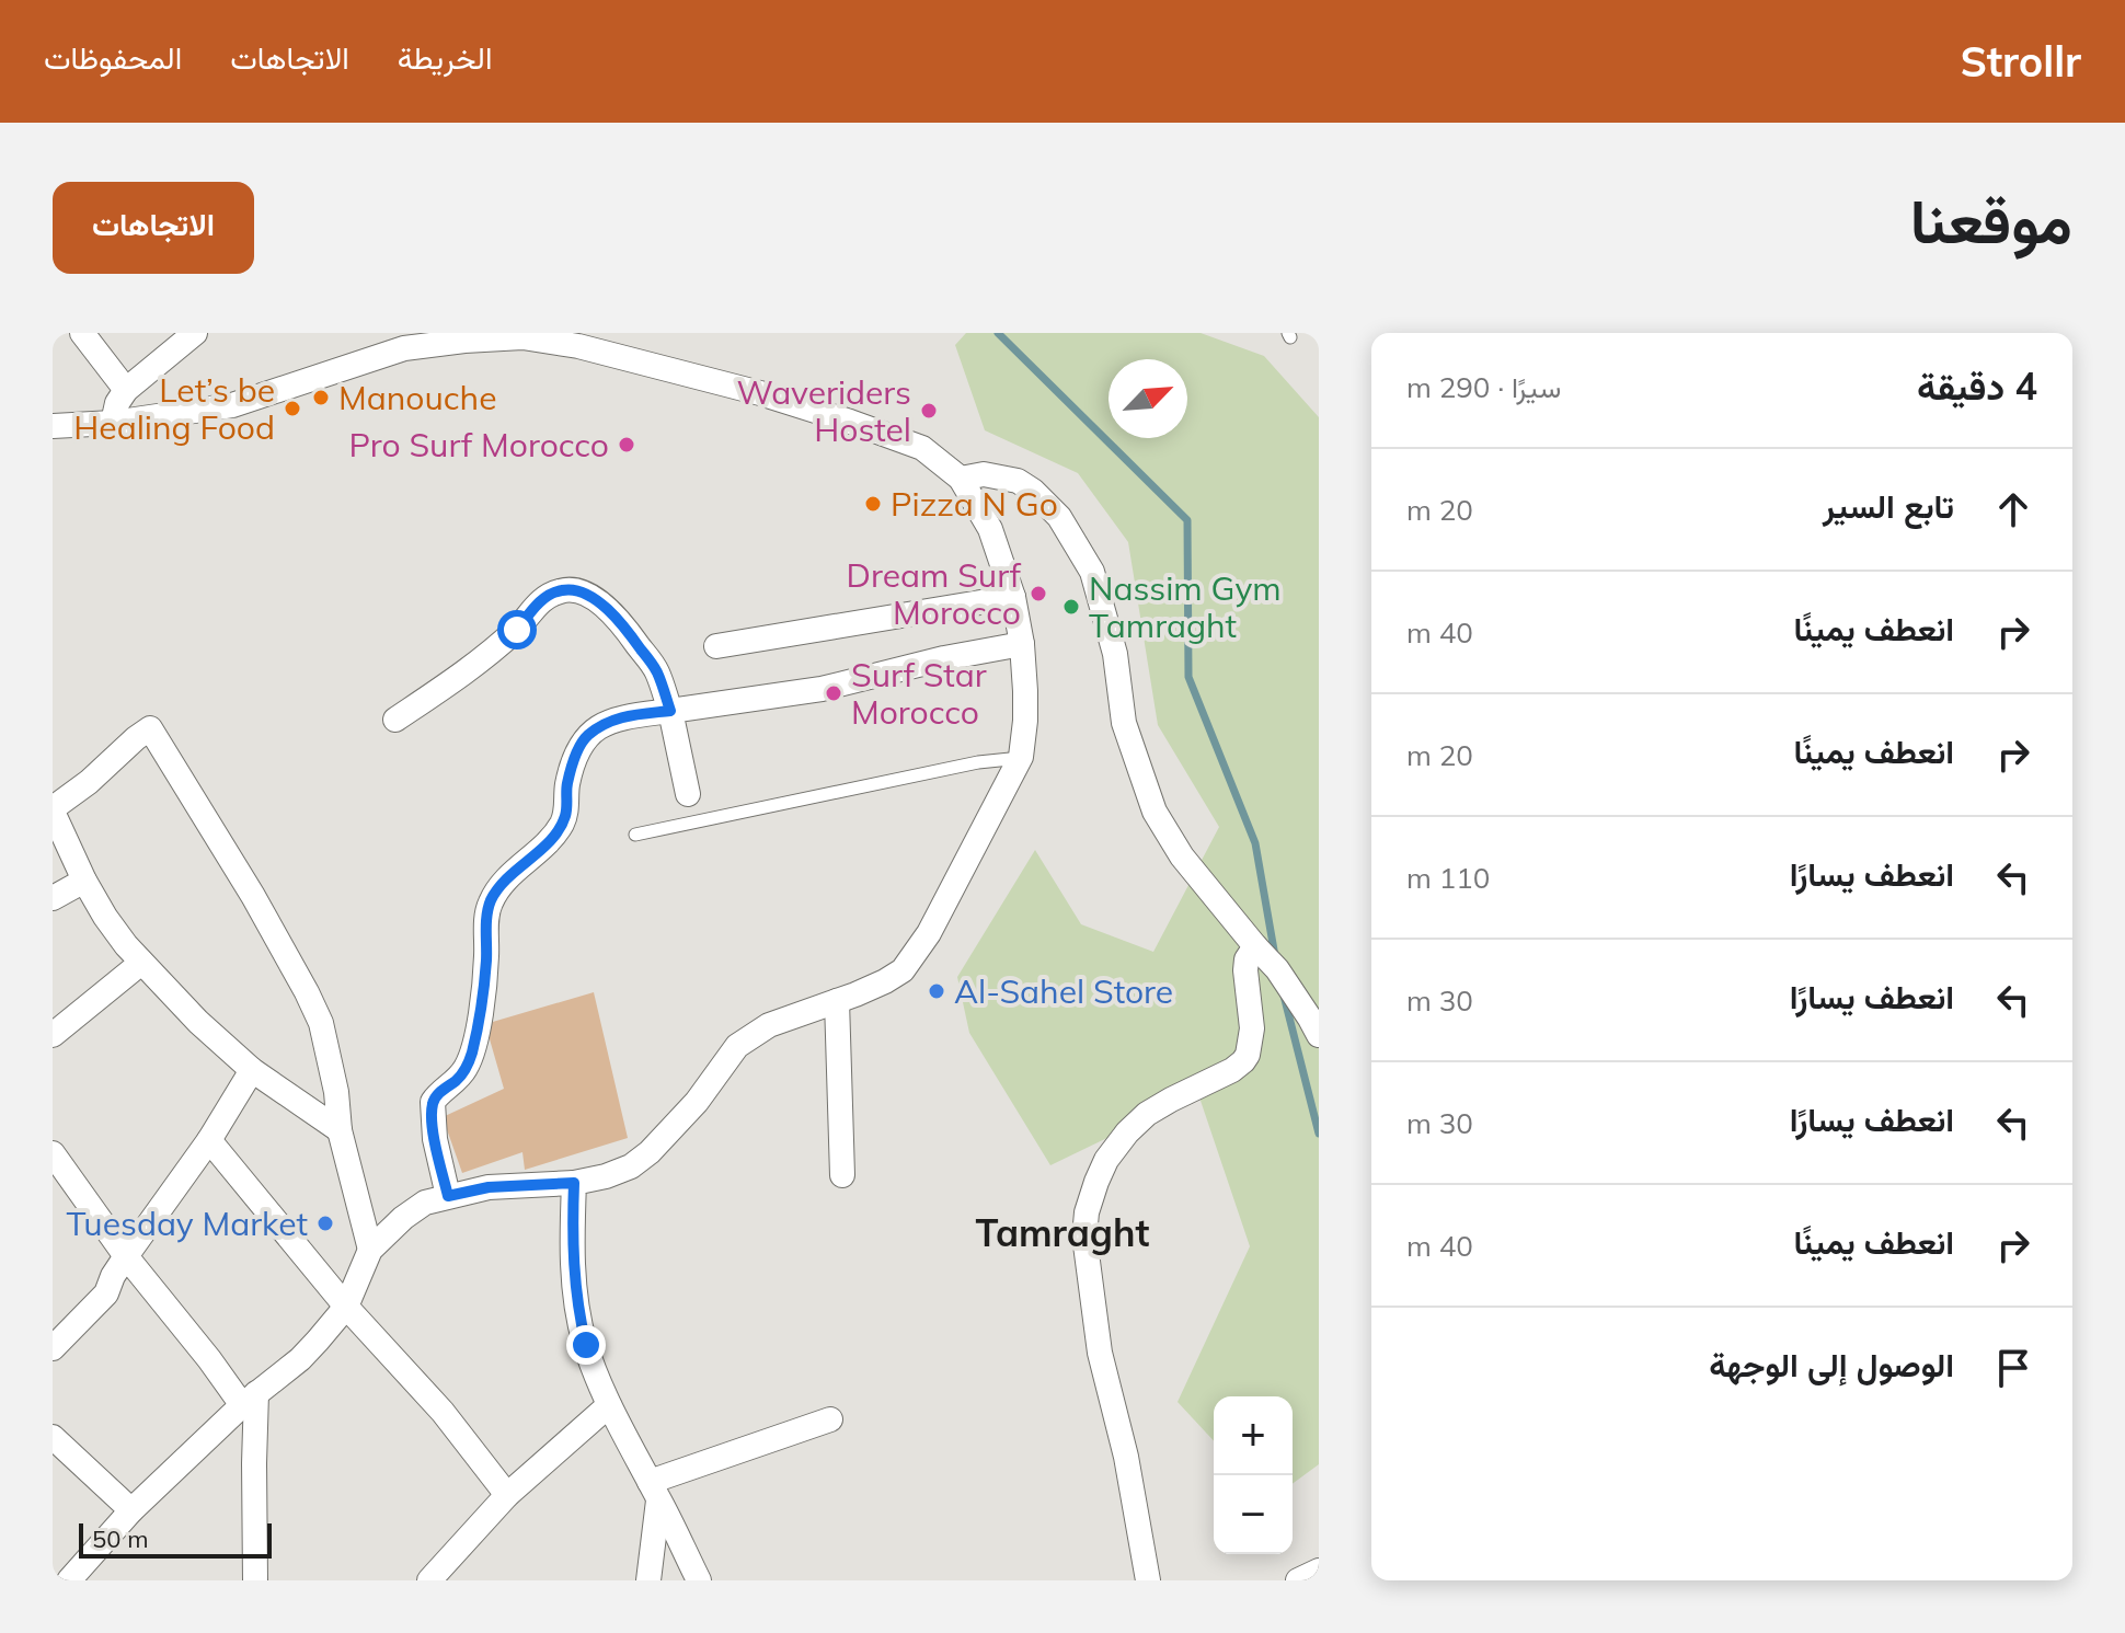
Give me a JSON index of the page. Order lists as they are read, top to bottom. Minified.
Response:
{"districts":["Tamraght"],"places":["Manouche","Let’s be Healing Food","Waveriders Hostel","Pro Surf Morocco","Pizza N Go","Dream Surf Morocco","Nassim Gym Tamraght","Surf Star Morocco","Al-Sahel Store","Tuesday Market"],"scale_bar":"50 m","north":"top right","page":{"header":"Strollr","nav":["الخريطة","الاتجاهات","المحفوظات"],"title":"موقعنا","buttons":"الاتجاهات","heading":["4 دقيقة","سيرًا · 290 m"],"list":[["تابع السير","20 m"],["انعطف يمينًا","40 m"],["انعطف يمينًا","20 m"],["انعطف يسارًا","110 m"],["انعطف يسارًا","30 m"],["انعطف يسارًا","30 m"],["انعطف يمينًا","40 m"],"الوصول إلى الوجهة"],"map_buttons":["+","−"],"scale":"50 m"}}
